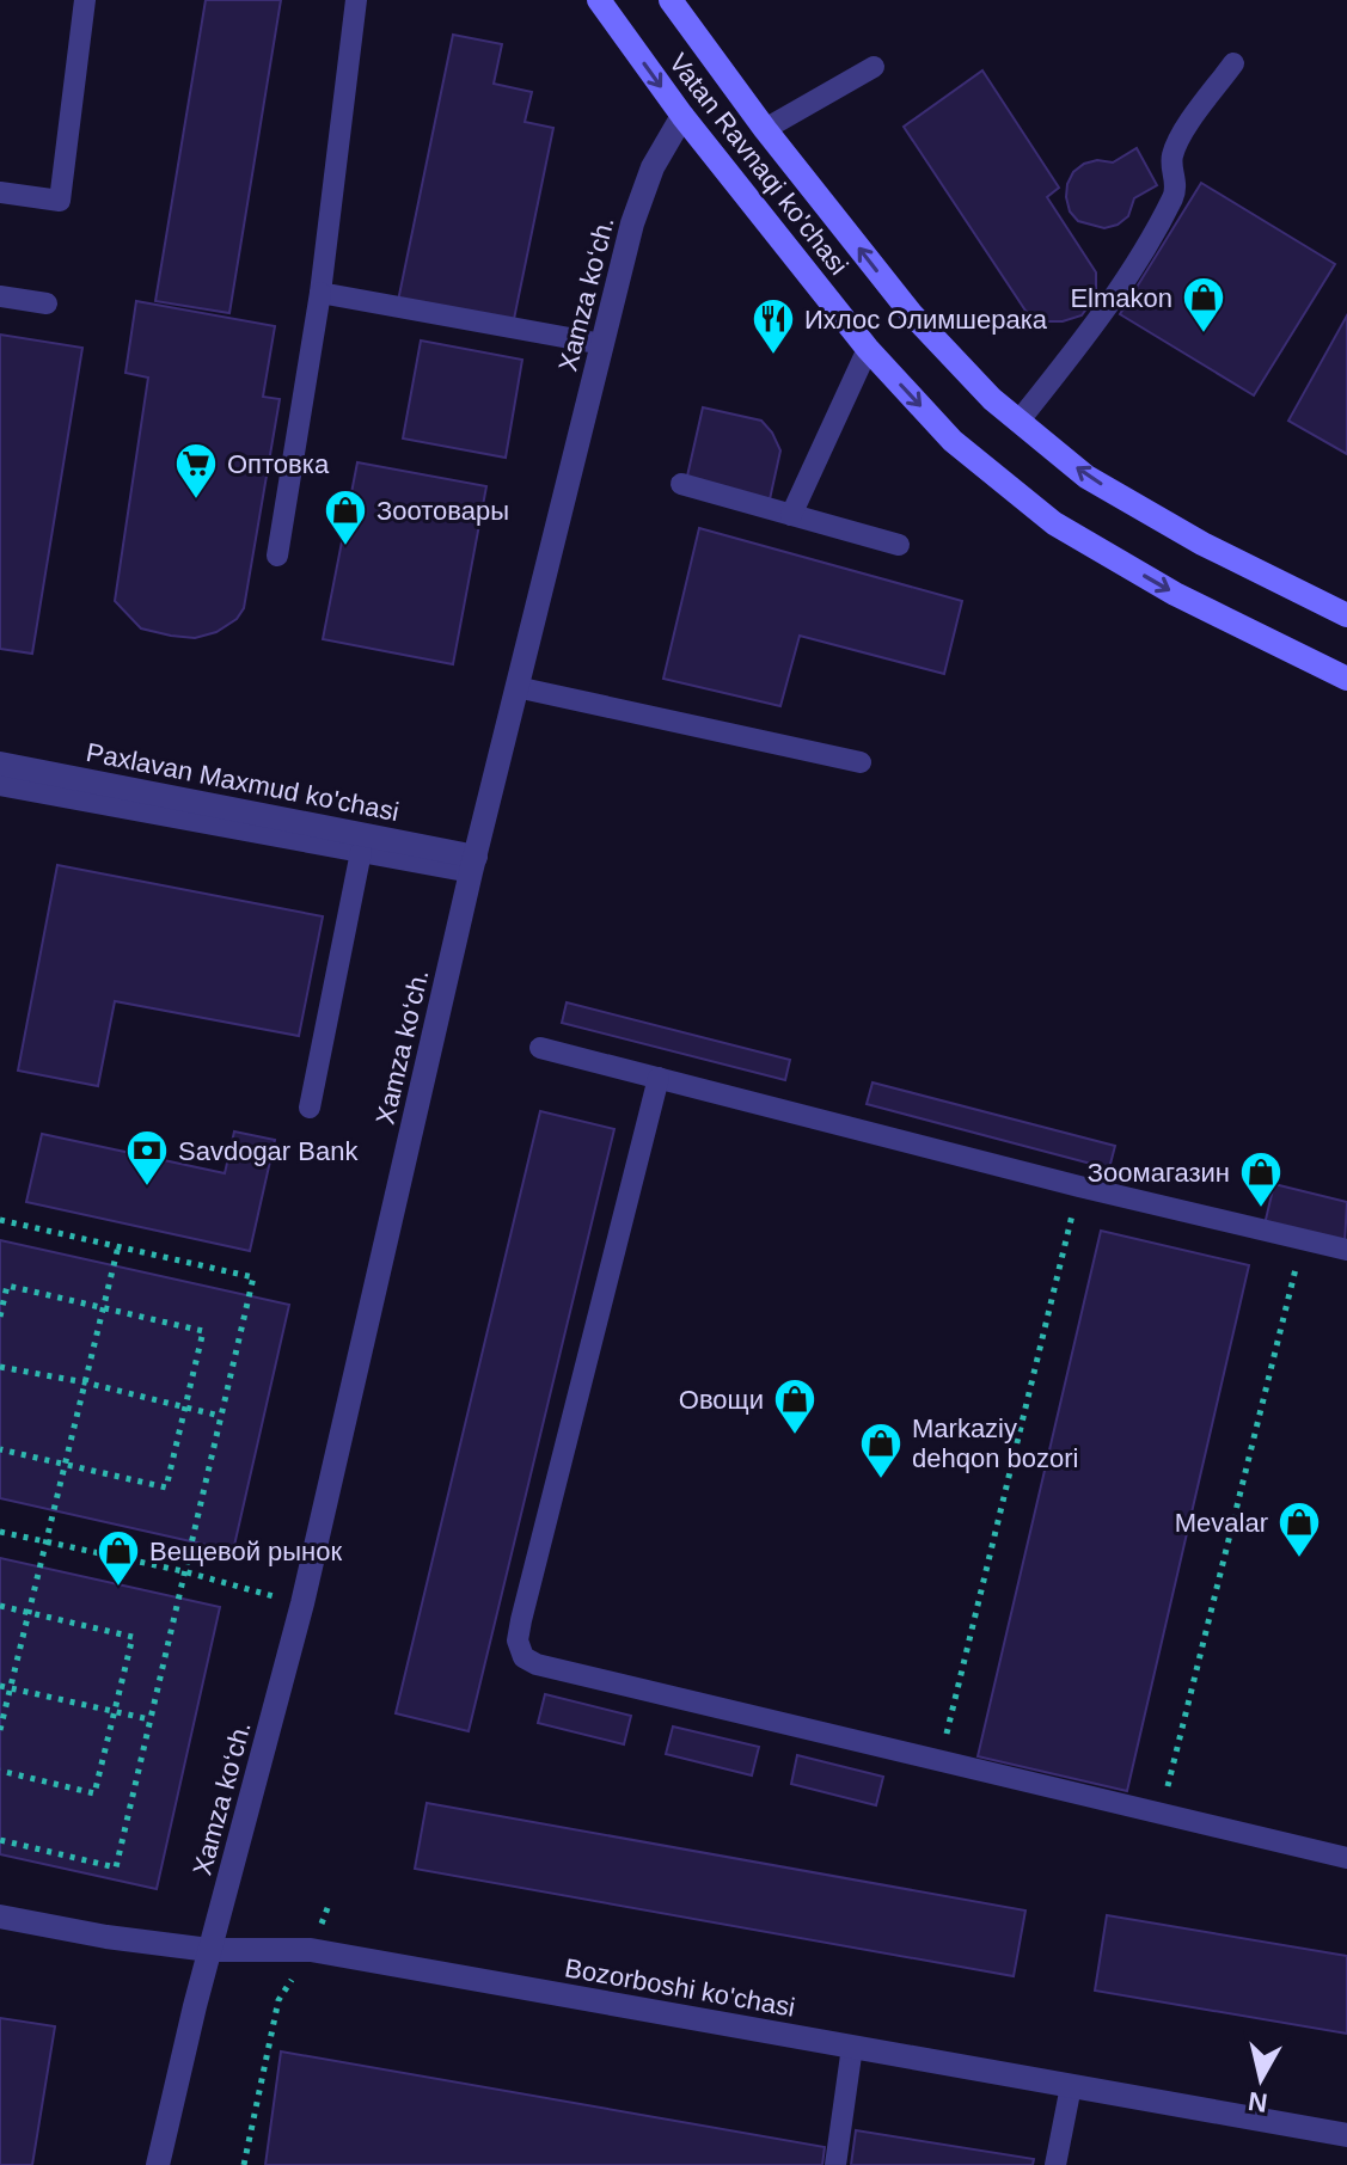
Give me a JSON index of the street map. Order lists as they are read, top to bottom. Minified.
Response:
{"streets":{"main road":["Vatan Ravnaqi ko'chasi"],"street":["Xamza ko‘ch.","Paxlavan Maxmud ko'chasi","Bozorboshi ko'chasi"]},"crossings":[["Vatan Ravnaqi ko'chasi","Xamza ko‘ch."],["Xamza ko‘ch.","Paxlavan Maxmud ko'chasi"],["Xamza ko‘ch.","Bozorboshi ko'chasi"]],"places":{"shop":["Elmakon","Зоотовары","Зоомагазин","Овощи","Markaziy dehqon bozori","Mevalar","Вещевой рынок"],"restaurant":["Ихлос Олимшерака"],"supermarket":["Оптовка"],"bank":["Savdogar Bank"]},"north":"bottom"}
